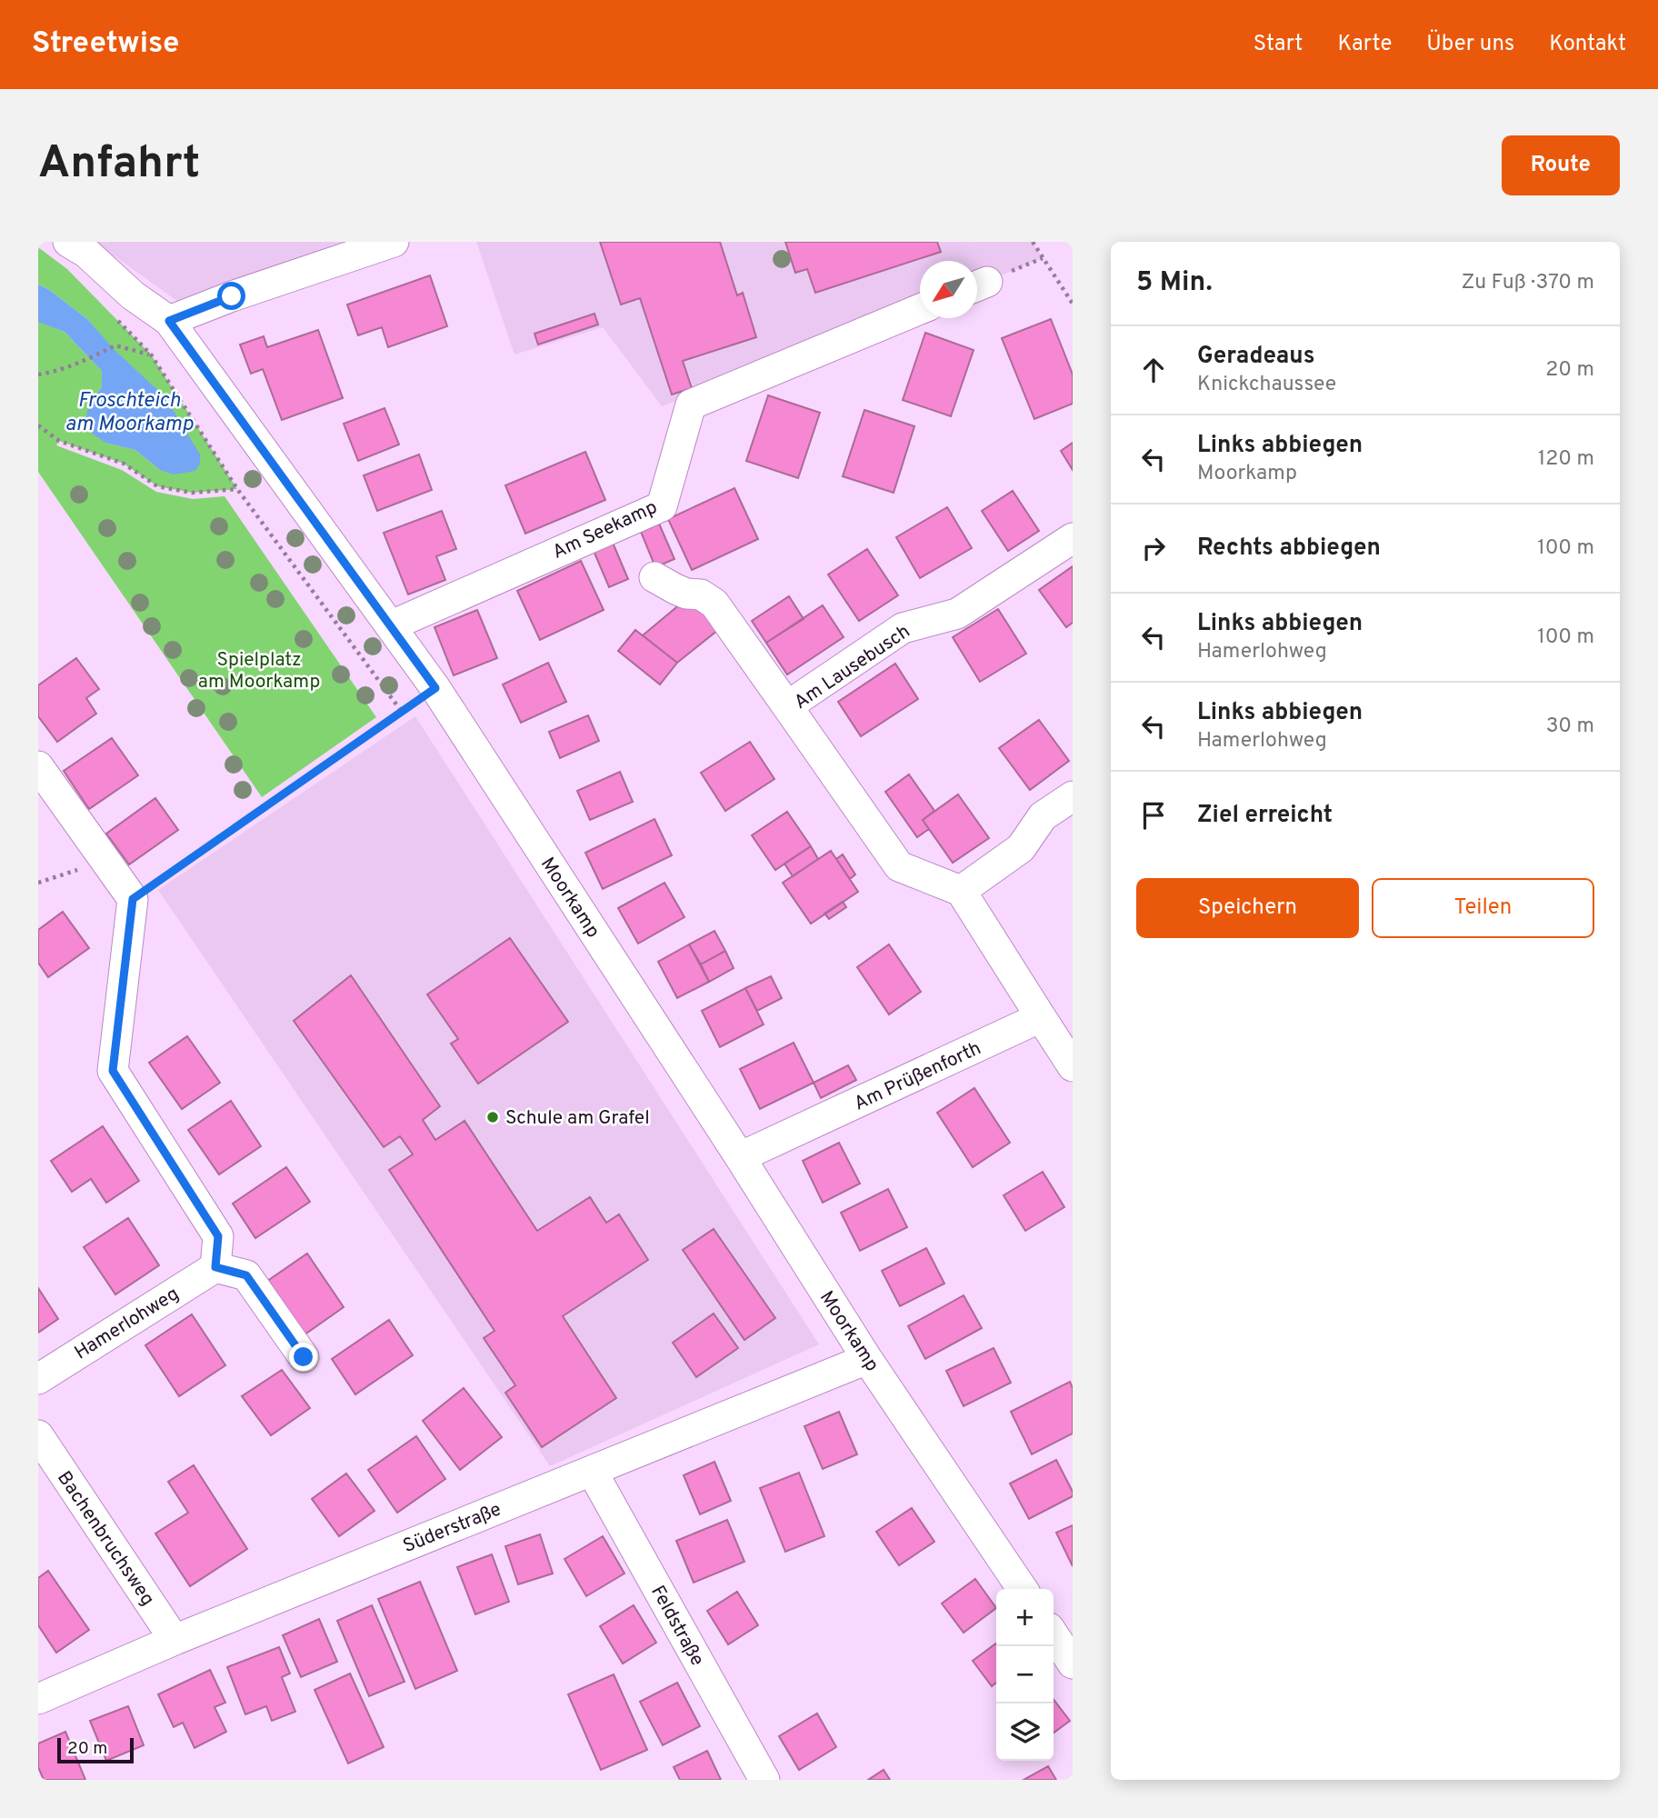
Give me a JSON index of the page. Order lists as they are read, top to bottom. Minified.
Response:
{"streets":{"street":["Am Seekamp","Am Lausebusch","Moorkamp","Am Prüßenforth","Hamerlohweg","Süderstraße","Bachenbruchsweg","Feldstraße"]},"crossings":[["Am Seekamp","Moorkamp"],["Moorkamp","Am Prüßenforth"],["Moorkamp","Süderstraße"],["Süderstraße","Bachenbruchsweg"],["Süderstraße","Feldstraße"]],"water":["Froschteich am Moorkamp"],"parks":["Spielplatz am Moorkamp"],"places":["Schule am Grafel"],"scale_bar":"20 m","north":"bottom left","page":{"header":"Streetwise","nav":["Start","Karte","Über uns","Kontakt"],"buttons":["Route",["Speichern","Teilen"]],"title":"Anfahrt","heading":["5 Min.","Zu Fuß · 370 m"],"list":[["Geradeaus","Knickchaussee","20 m"],["Links abbiegen","Moorkamp","120 m"],["Rechts abbiegen","100 m"],["Links abbiegen","Hamerlohweg","100 m"],["Links abbiegen","Hamerlohweg","30 m"],"Ziel erreicht"],"map_buttons":["+","−"],"scale":"20 m"}}
